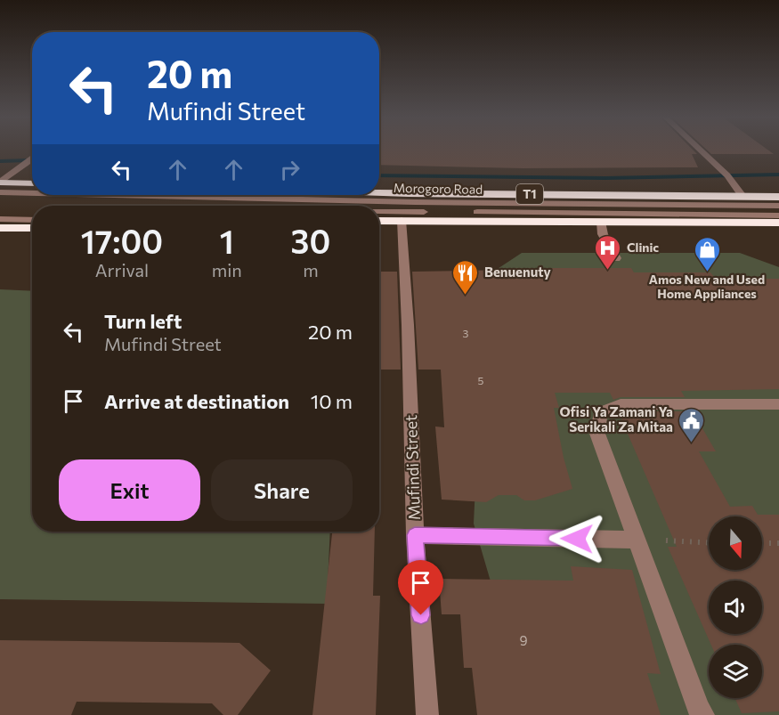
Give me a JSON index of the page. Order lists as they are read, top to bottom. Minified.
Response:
{"streets":{"highway":["Morogoro Road","T1"],"street":["Mufindi Street"]},"crossings":[["T1","Mufindi Street"]],"places":{"hospital":["Clinic"],"shop":["Amos New and Used Home Appliances"],"restaurant":["Benuenuty"],"public building":["Ofisi Ya Zamani Ya Serikali Za Mitaa"]},"house_numbers":["3","5","9"],"north":"bottom","page":{"turn":["20 m","Mufindi Street"],"eta":["17:00","Arrival","1","min","30","m"],"list":[{"name":"Turn left","note":"Mufindi Street","value":"20 m"},{"name":"Arrive at destination","value":"10 m"}],"buttons":["Exit","Share"]}}
